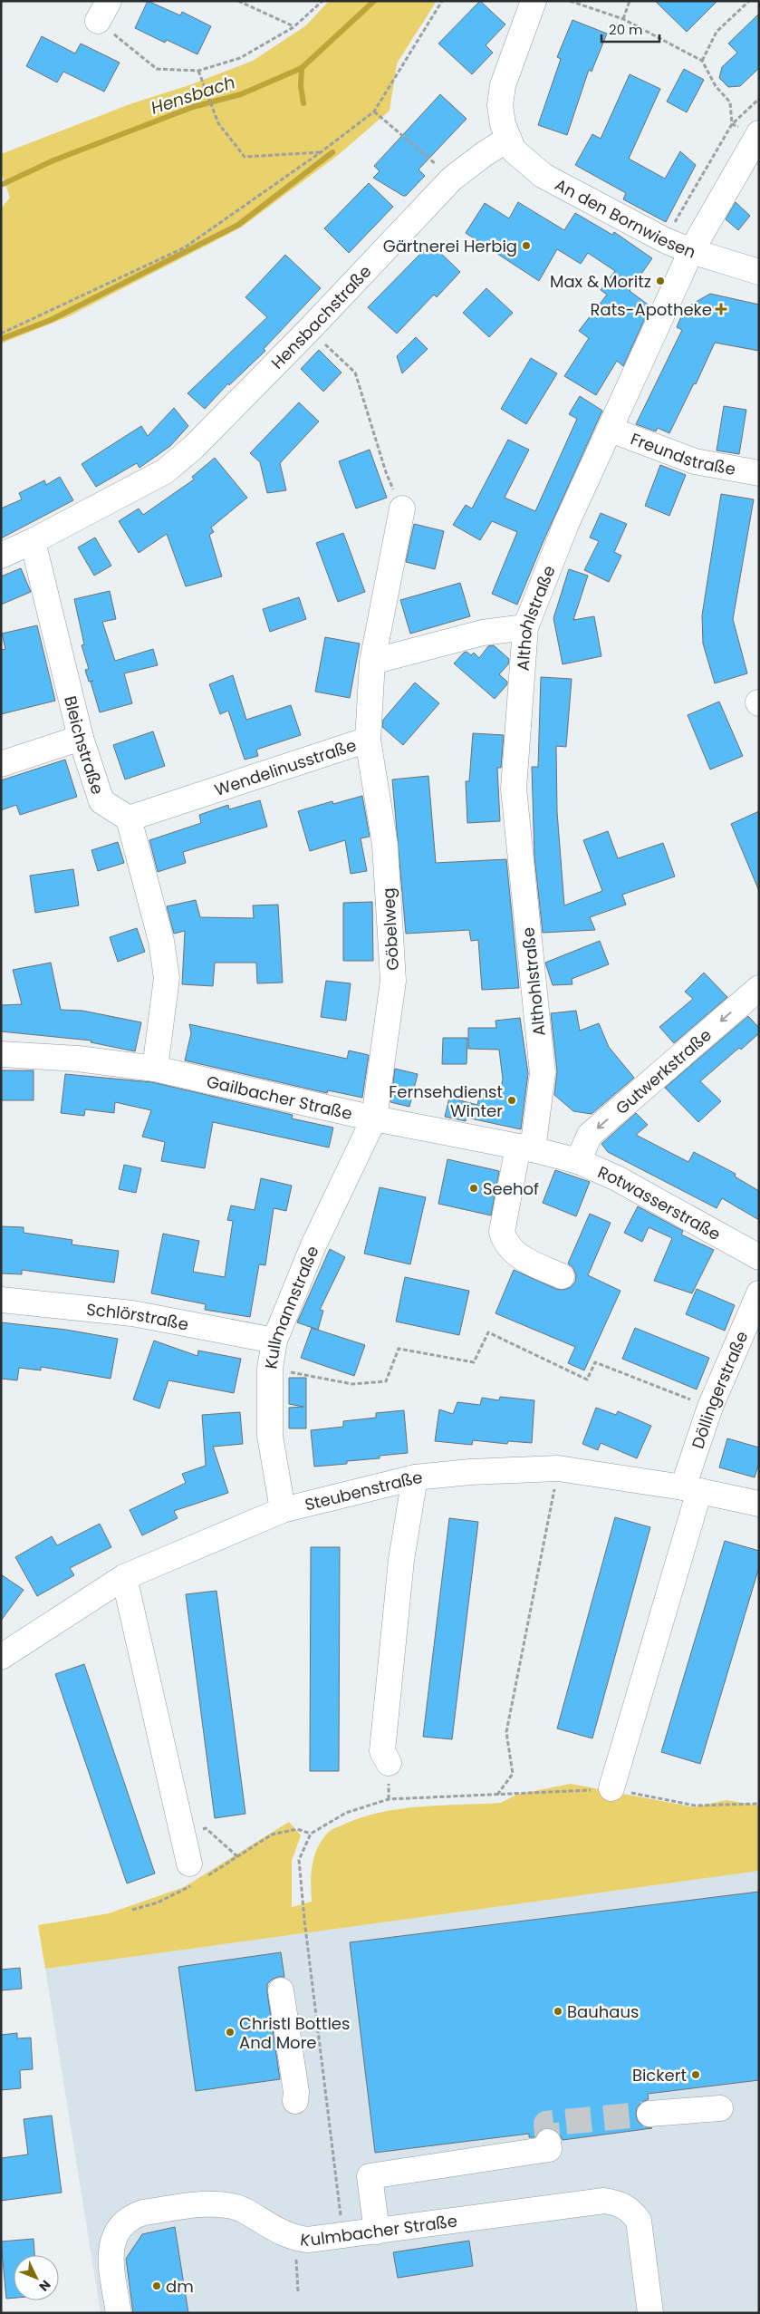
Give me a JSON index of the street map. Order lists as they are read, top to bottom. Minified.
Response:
{"streets":{"street":["An den Bornwiesen","Hensbachstraße","Freundstraße","Althohlstraße","Bleichstraße","Wendelinusstraße","Göbelweg","Gutwerkstraße","Gailbacher Straße","Rotwasserstraße","Kullmannstraße","Schlörstraße","Döllingerstraße","Steubenstraße","Kulmbacher Straße"]},"crossings":[["An den Bornwiesen","Hensbachstraße"],["An den Bornwiesen","Althohlstraße"],["Hensbachstraße","Bleichstraße"],["Freundstraße","Althohlstraße"],["Althohlstraße","Gailbacher Straße"],["Bleichstraße","Wendelinusstraße"],["Wendelinusstraße","Göbelweg"],["Göbelweg","Gailbacher Straße"],["Göbelweg","Kullmannstraße"],["Gutwerkstraße","Gailbacher Straße"],["Gutwerkstraße","Rotwasserstraße"],["Gailbacher Straße","Rotwasserstraße"],["Gailbacher Straße","Kullmannstraße"],["Kullmannstraße","Schlörstraße"],["Kullmannstraße","Steubenstraße"],["Döllingerstraße","Steubenstraße"]],"one_way":["Gutwerkstraße"],"water":["Hensbach"],"places":{"other":["Gärtnerei Herbig","Max & Moritz","Fernsehdienst Winter","Seehof","Bauhaus","Christl Bottles And More","Bickert","dm"],"health":["Rats-Apotheke"]},"scale_bar":"20 m","north":"bottom right"}
